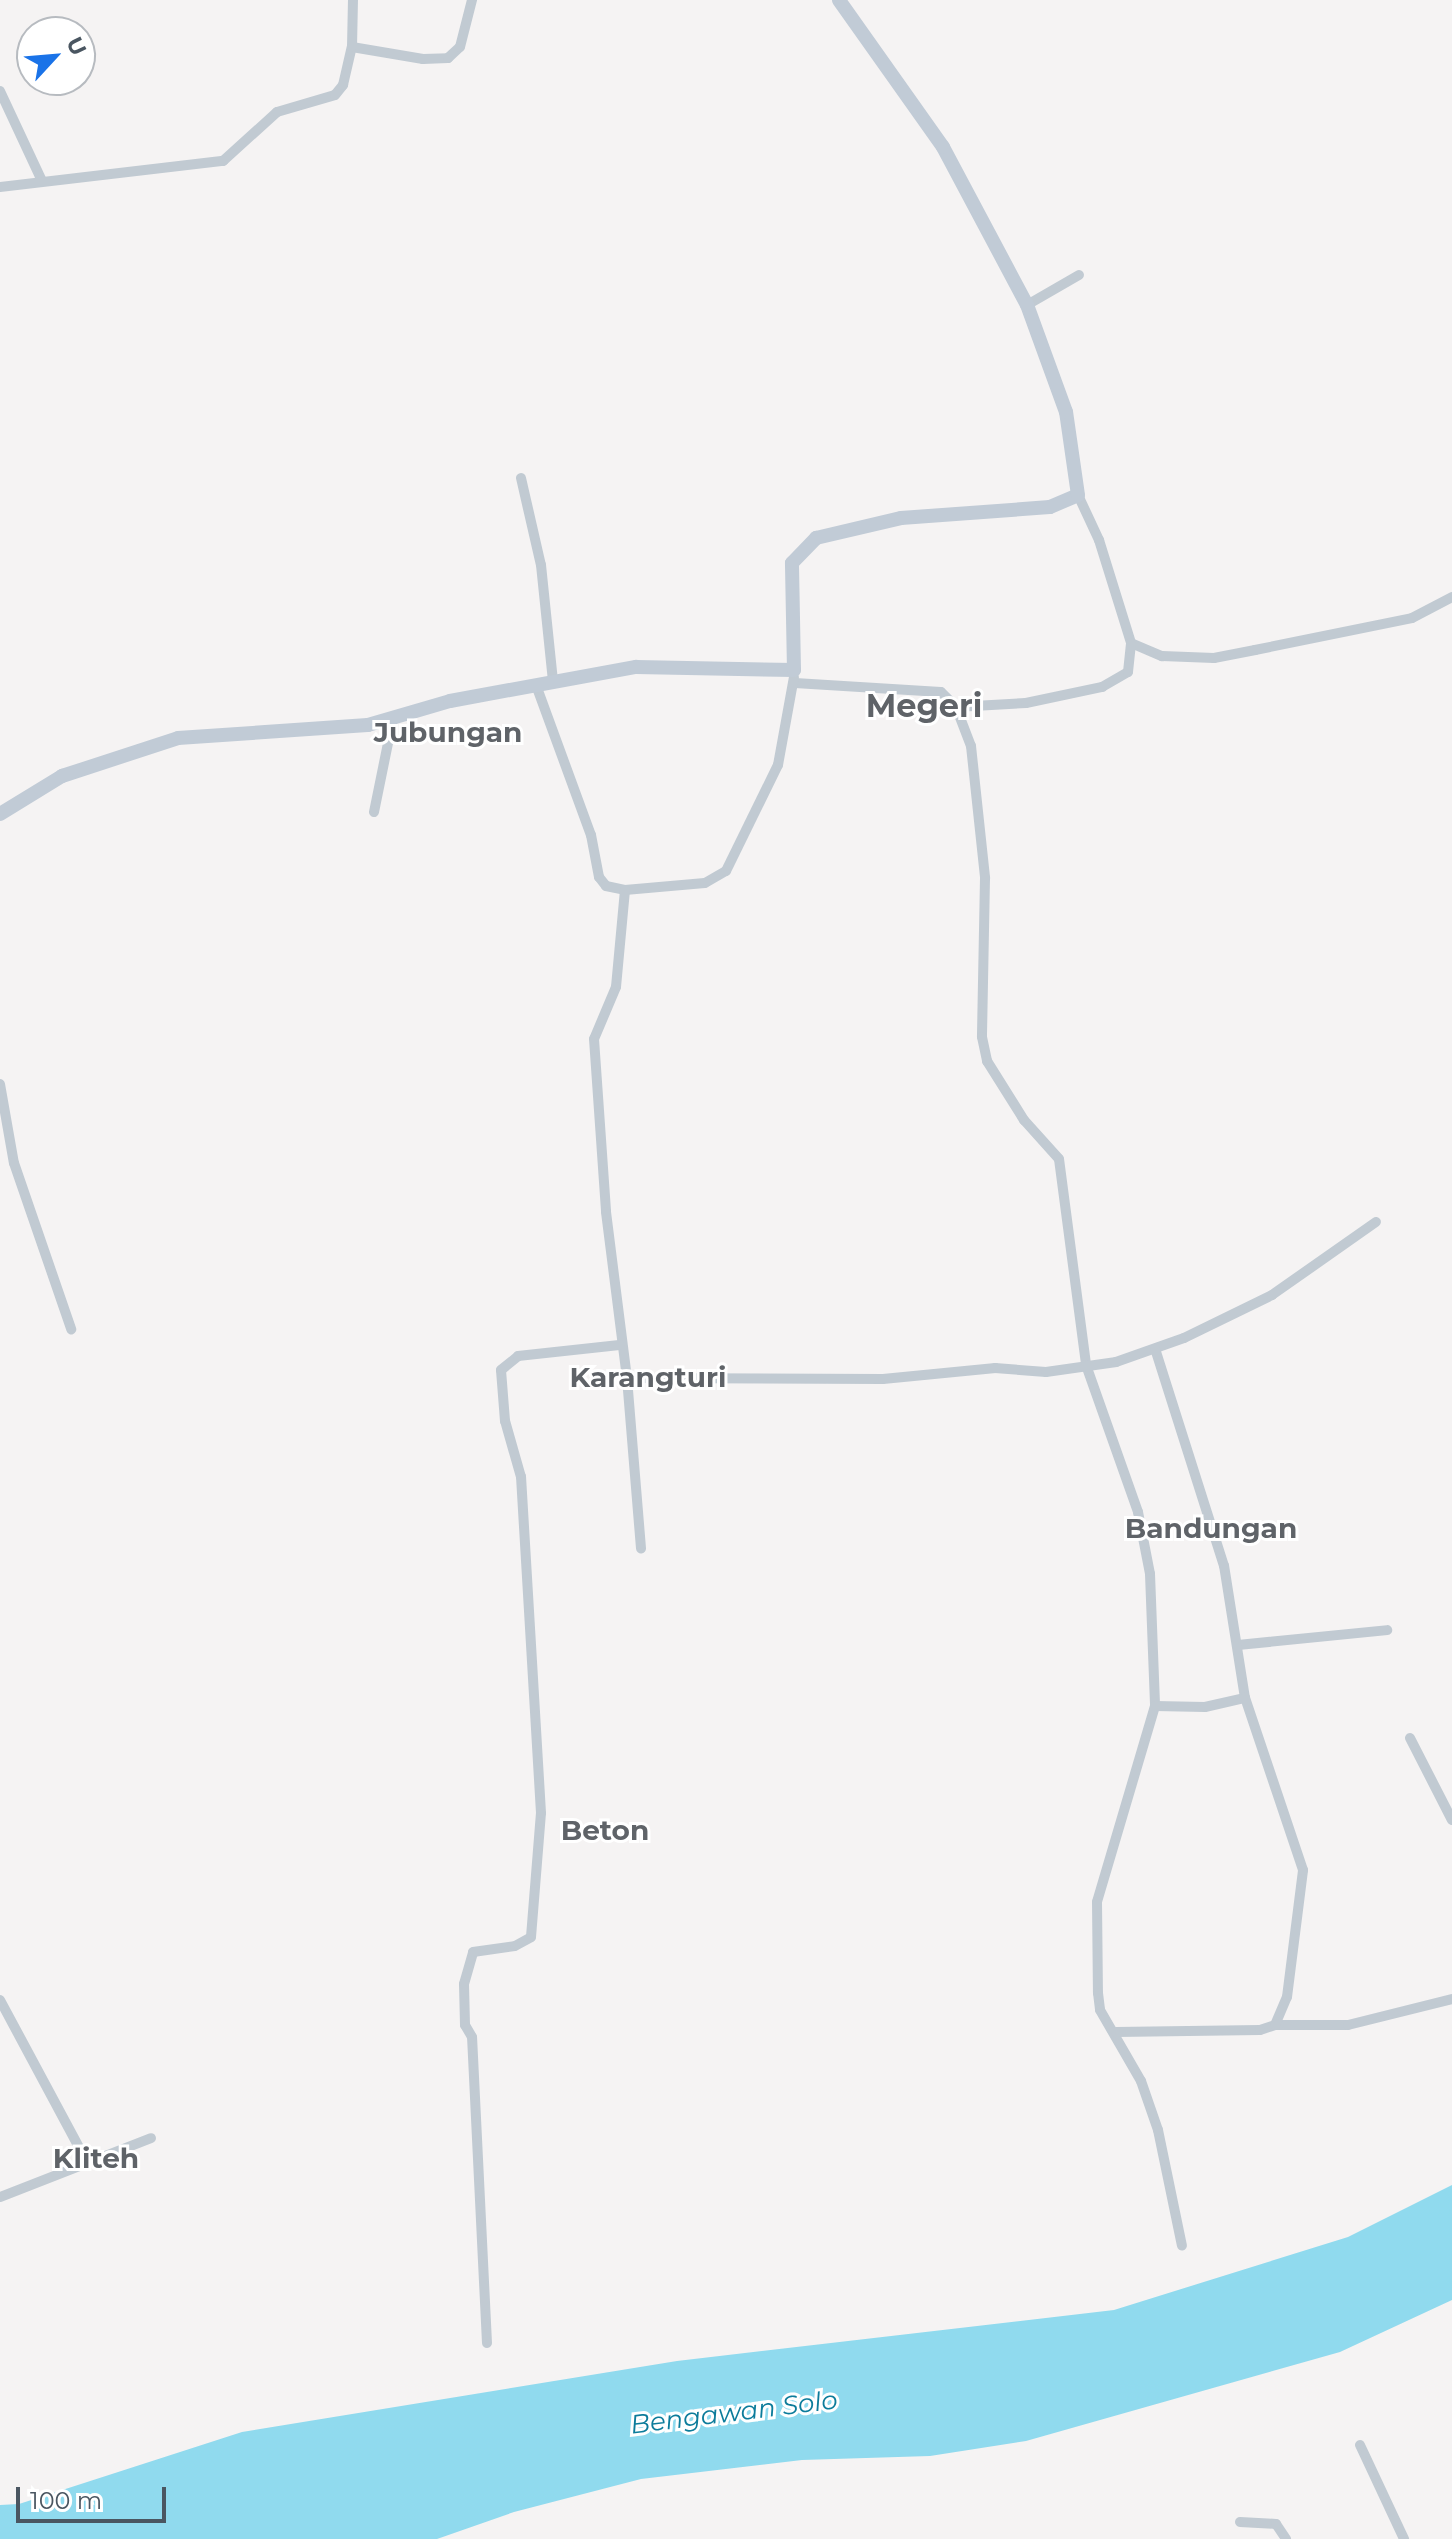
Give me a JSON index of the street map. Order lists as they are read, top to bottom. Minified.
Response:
{"districts":["Megeri","Jubungan","Karangturi","Bandungan","Beton","Kliteh"],"water":["Bengawan Solo"],"scale_bar":"100 m","north":"top right"}
